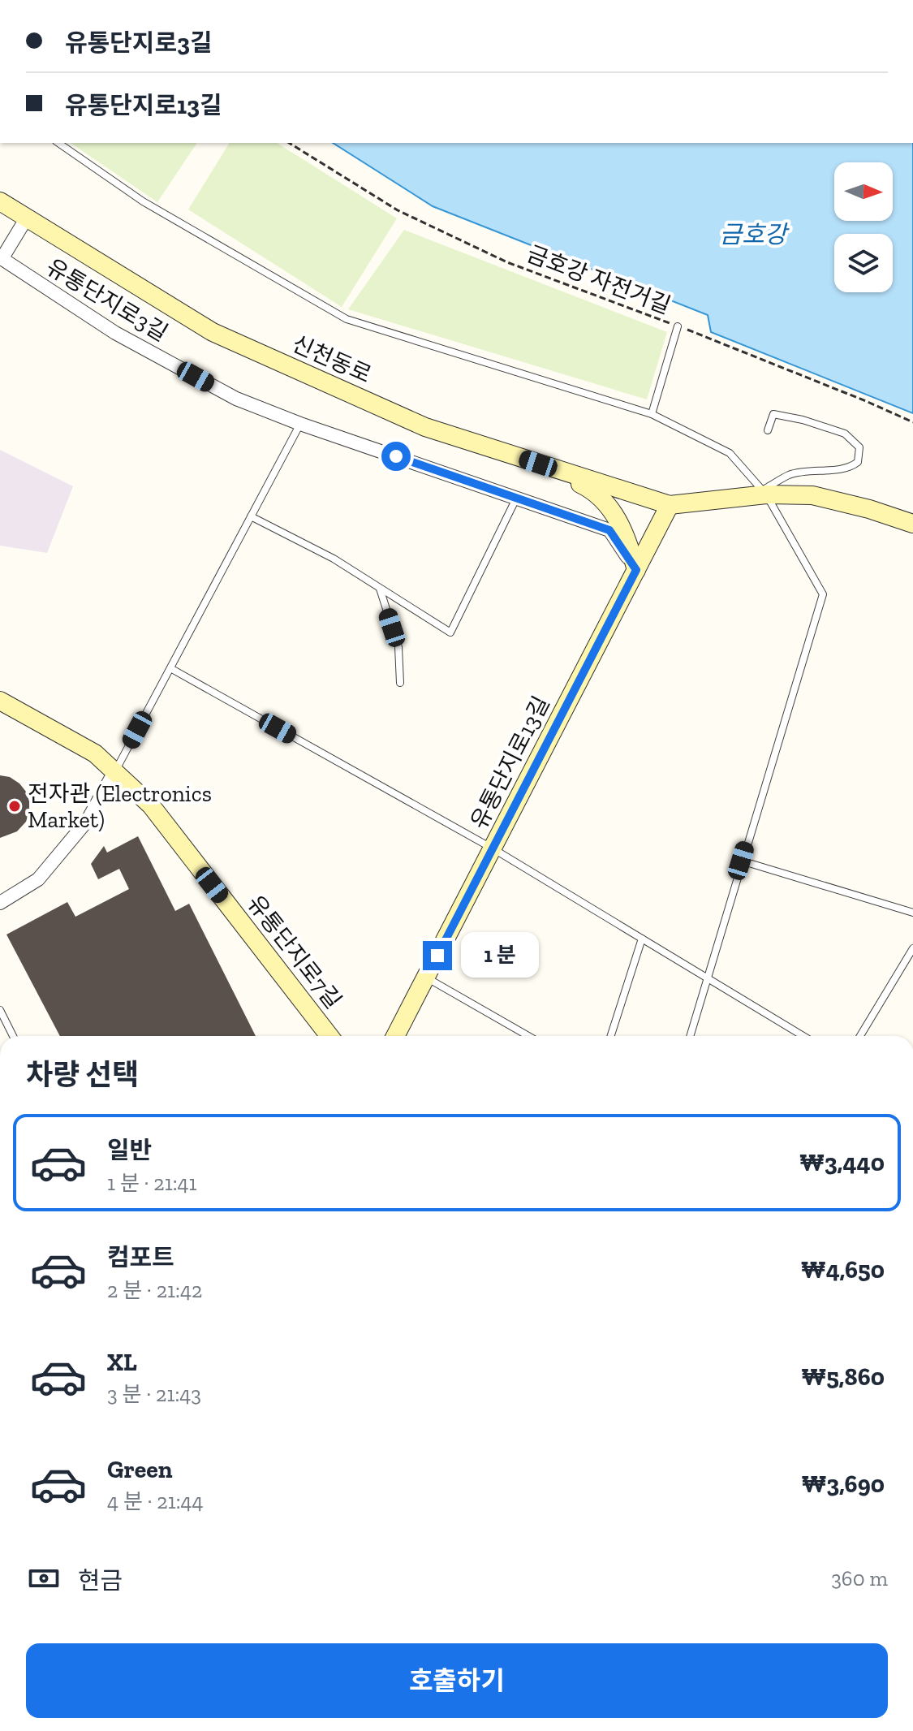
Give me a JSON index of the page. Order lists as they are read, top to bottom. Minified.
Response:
{"streets":{"street":["유통단지로3길","신천동로","유통단지로13길","유통단지로7길"],"path":["금호강 자전거길"]},"crossings":[["유통단지로3길","유통단지로13길"],["신천동로","유통단지로13길"]],"water":["금호강"],"places":["전자관 (Electronics Market)"],"north":"right","page":{"banner":["유통단지로3길","유통단지로13길"],"bubble":"1 분","heading":"차량 선택","list":[{"name":"일반","note":"1 분 · 21:41","value":"₩3,440"},{"name":"컴포트","note":"2 분 · 21:42","value":"₩4,650"},{"name":"XL","note":"3 분 · 21:43","value":"₩5,860"},{"name":"Green","note":"4 분 · 21:44","value":"₩3,690"}],"pay":["현금","360 m"],"buttons":"호출하기"}}
